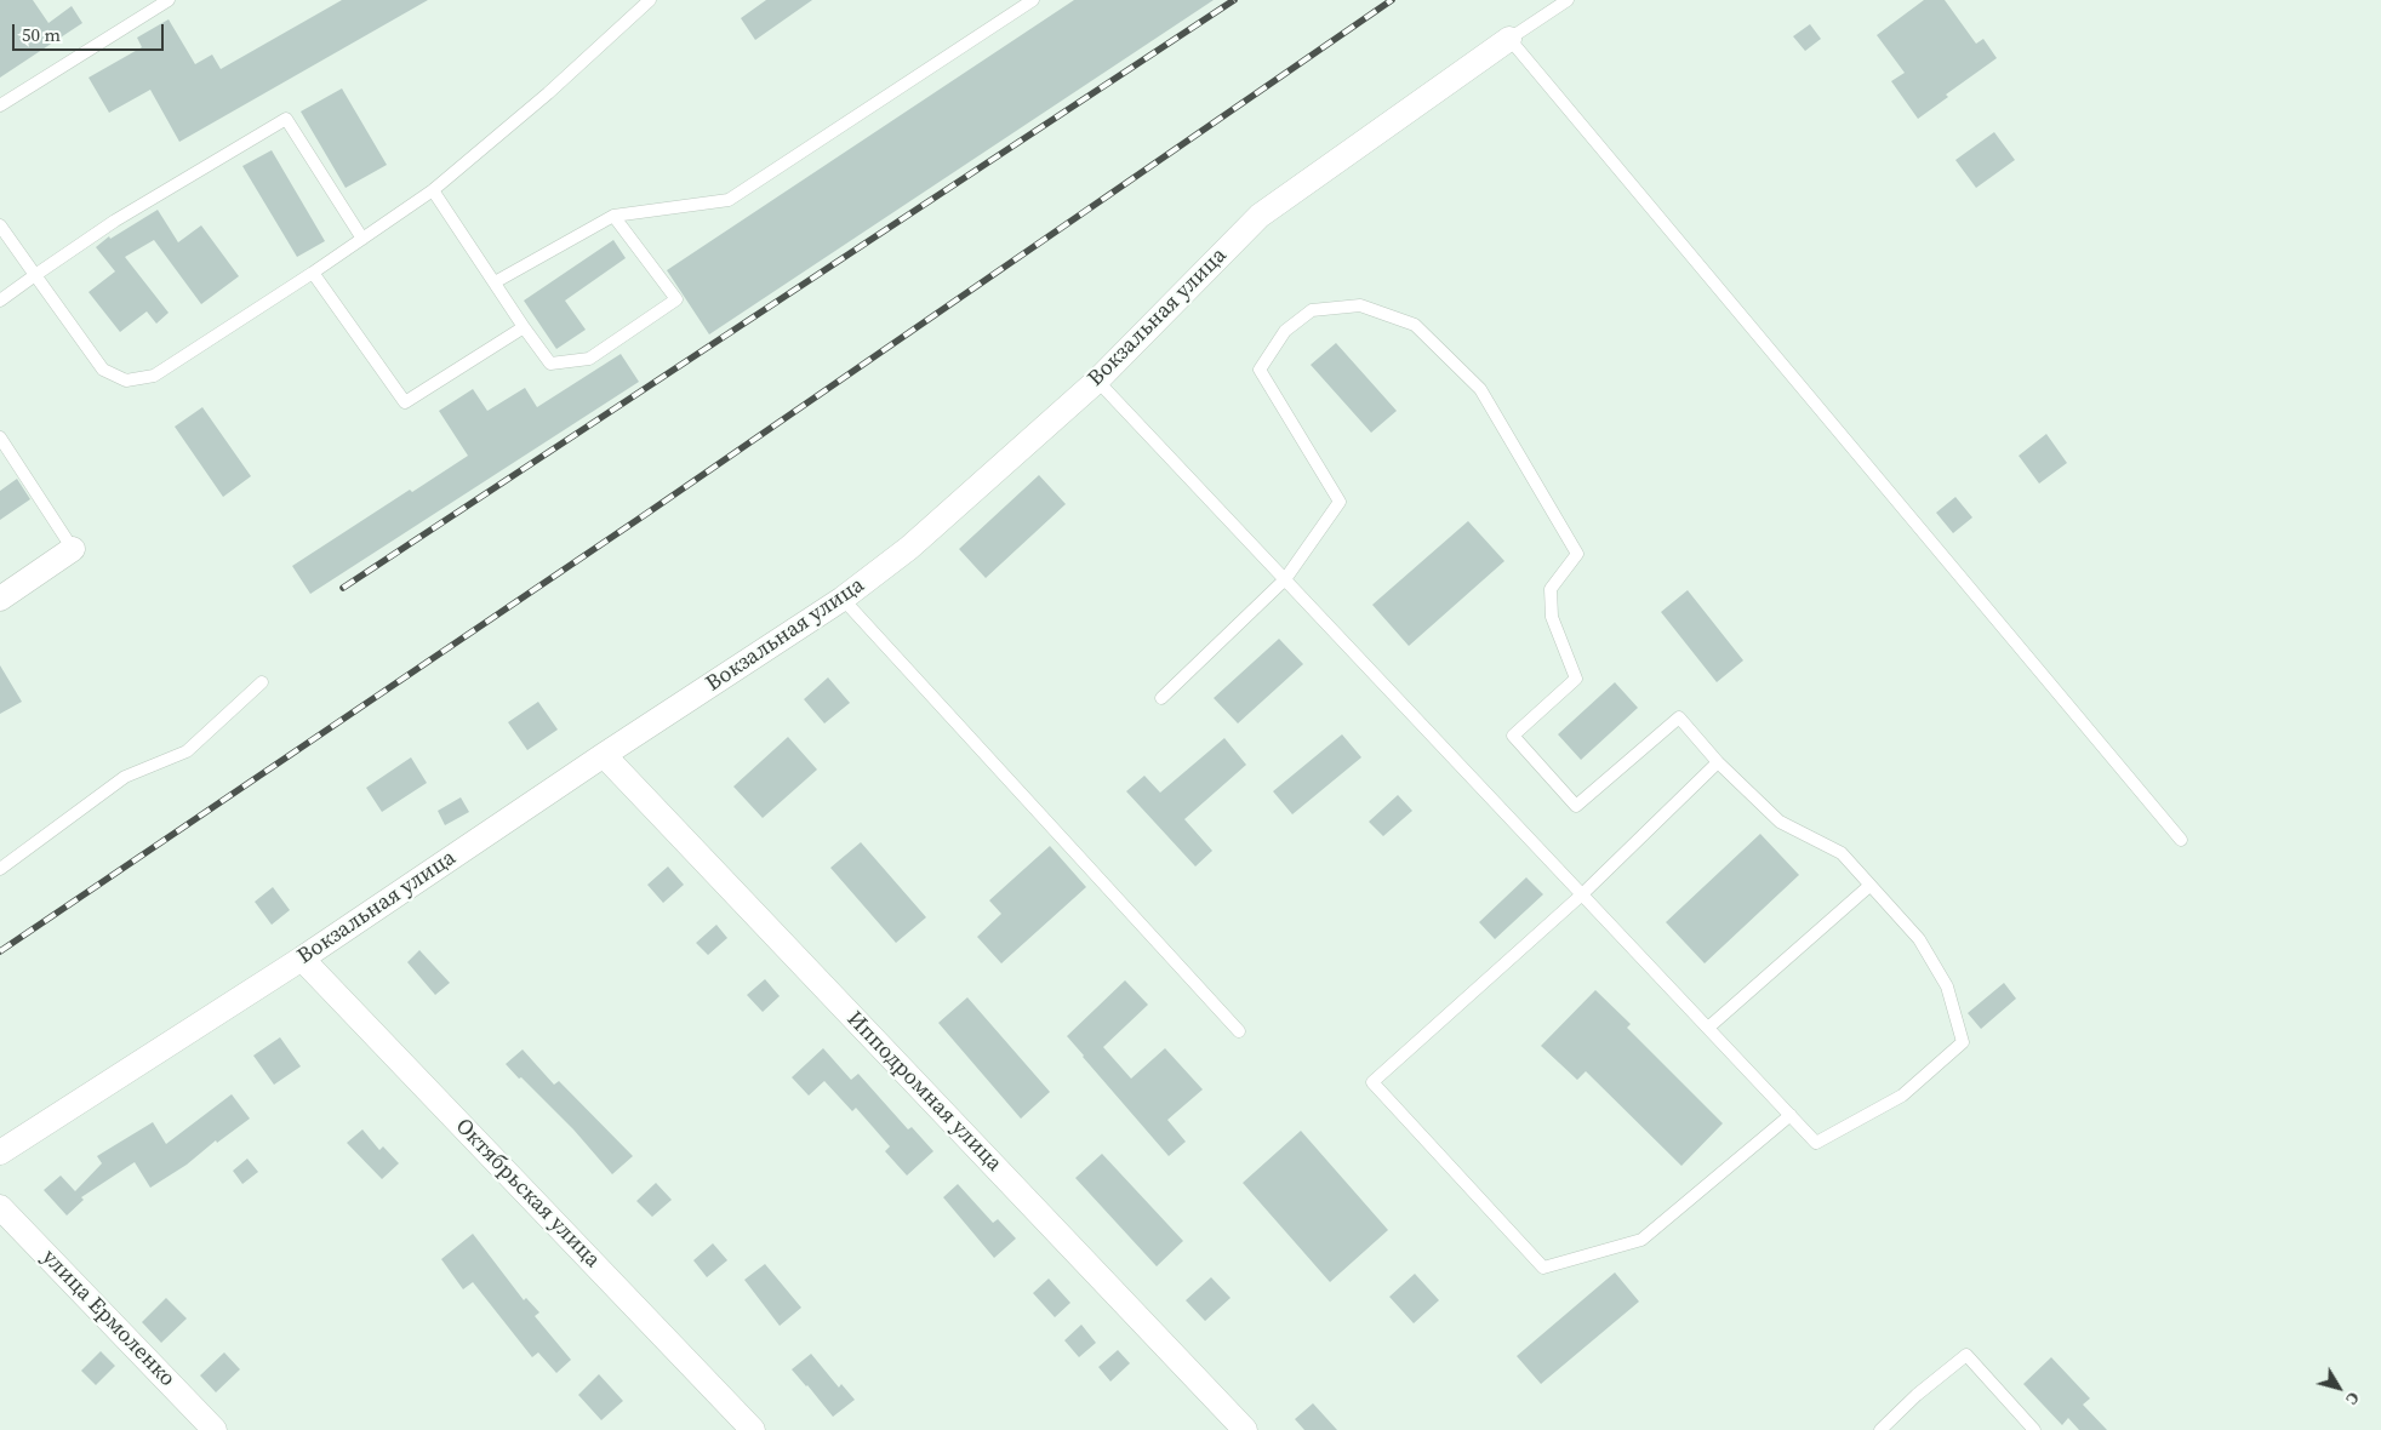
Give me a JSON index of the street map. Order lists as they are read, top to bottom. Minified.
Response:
{"streets":{"street":["Вокзальная улица","Ипподромная улица","Октябрьская улица","улица Ермоленко"]},"crossings":[["Вокзальная улица","Ипподромная улица"],["Вокзальная улица","Октябрьская улица"]],"scale_bar":"50 m","north":"bottom right"}
